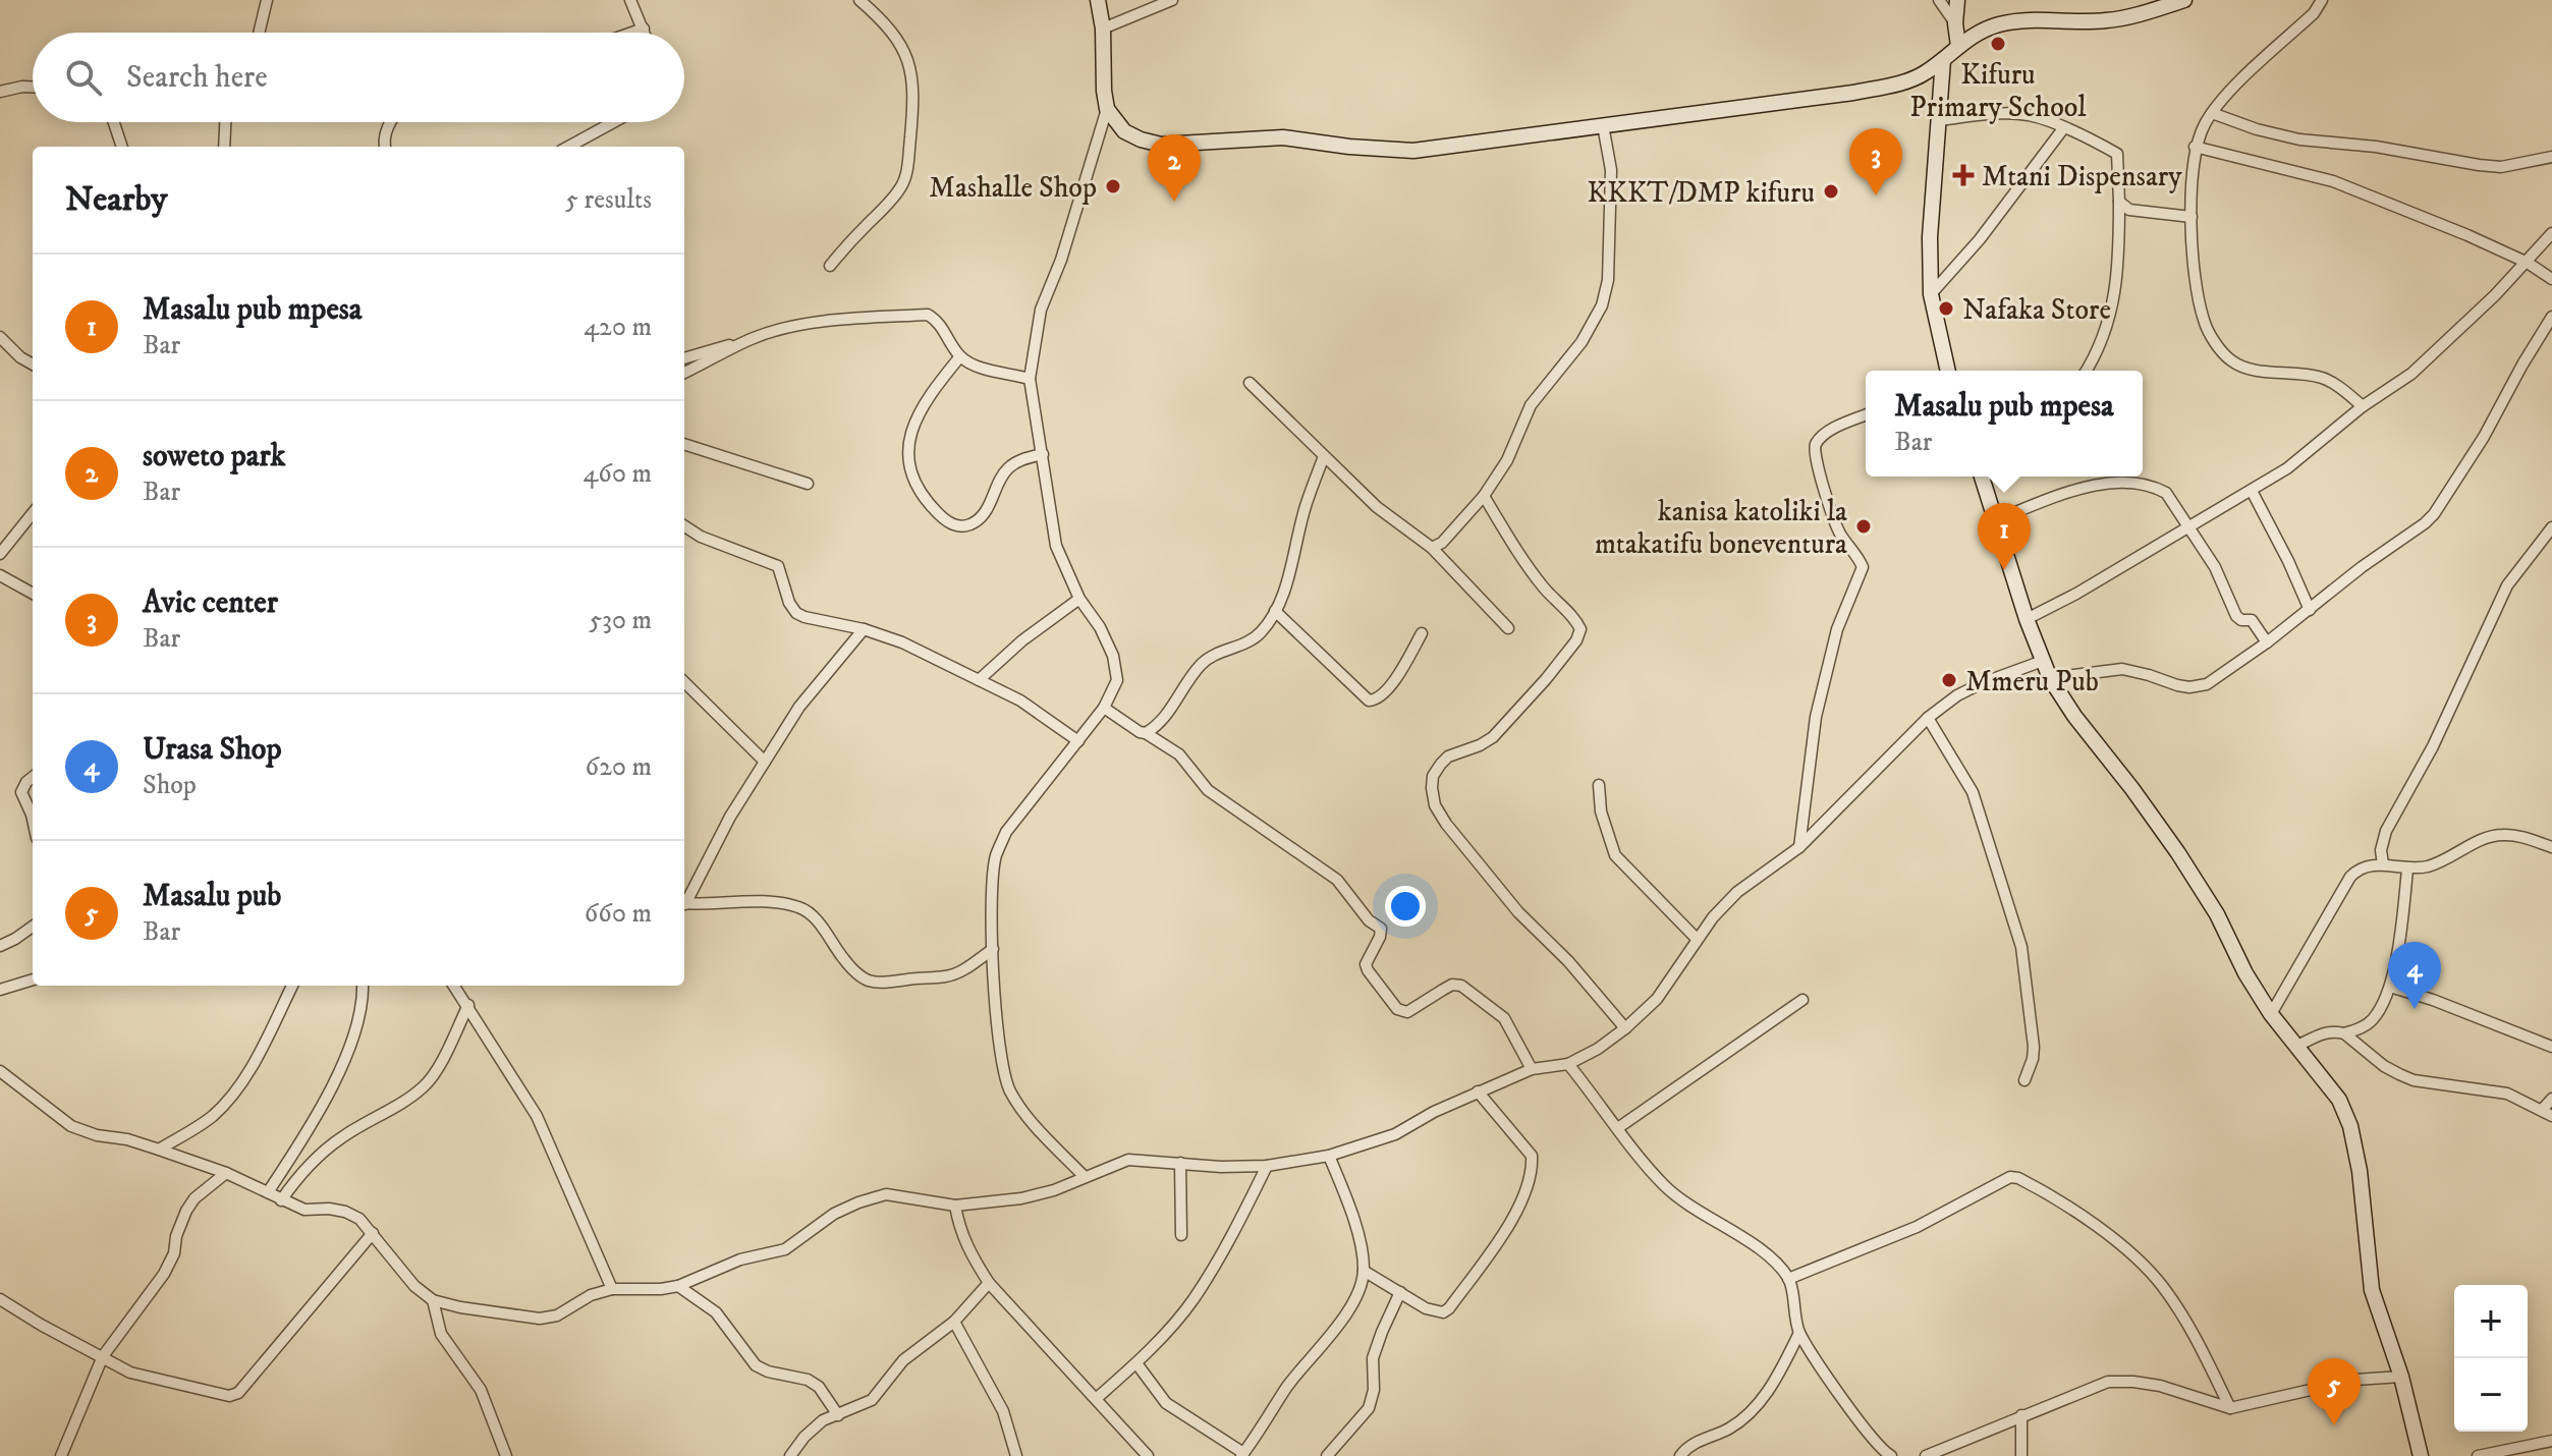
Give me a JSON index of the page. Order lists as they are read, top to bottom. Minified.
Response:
{"places":{"other":["Kifuru Primary School","Mashalle Shop","KKKT/DMP kifuru","Nafaka Store","kanisa katoliki la mtakatifu boneventura","Mmeru Pub"],"health":["Mtani Dispensary"]},"page":{"search":"Search here","pins":["3","2","1","4","5"],"heading":["Nearby","5 results"],"list":[{"mark":"1","name":"Masalu pub mpesa","note":"Bar","value":"420 m"},{"mark":"2","name":"soweto park","note":"Bar","value":"460 m"},{"mark":"3","name":"Avic center","note":"Bar","value":"530 m"},{"mark":"4","name":"Urasa Shop","note":"Shop","value":"620 m"},{"mark":"5","name":"Masalu pub","note":"Bar","value":"660 m"}],"popup":["Masalu pub mpesa","Bar"],"map_buttons":["+","−"]}}
